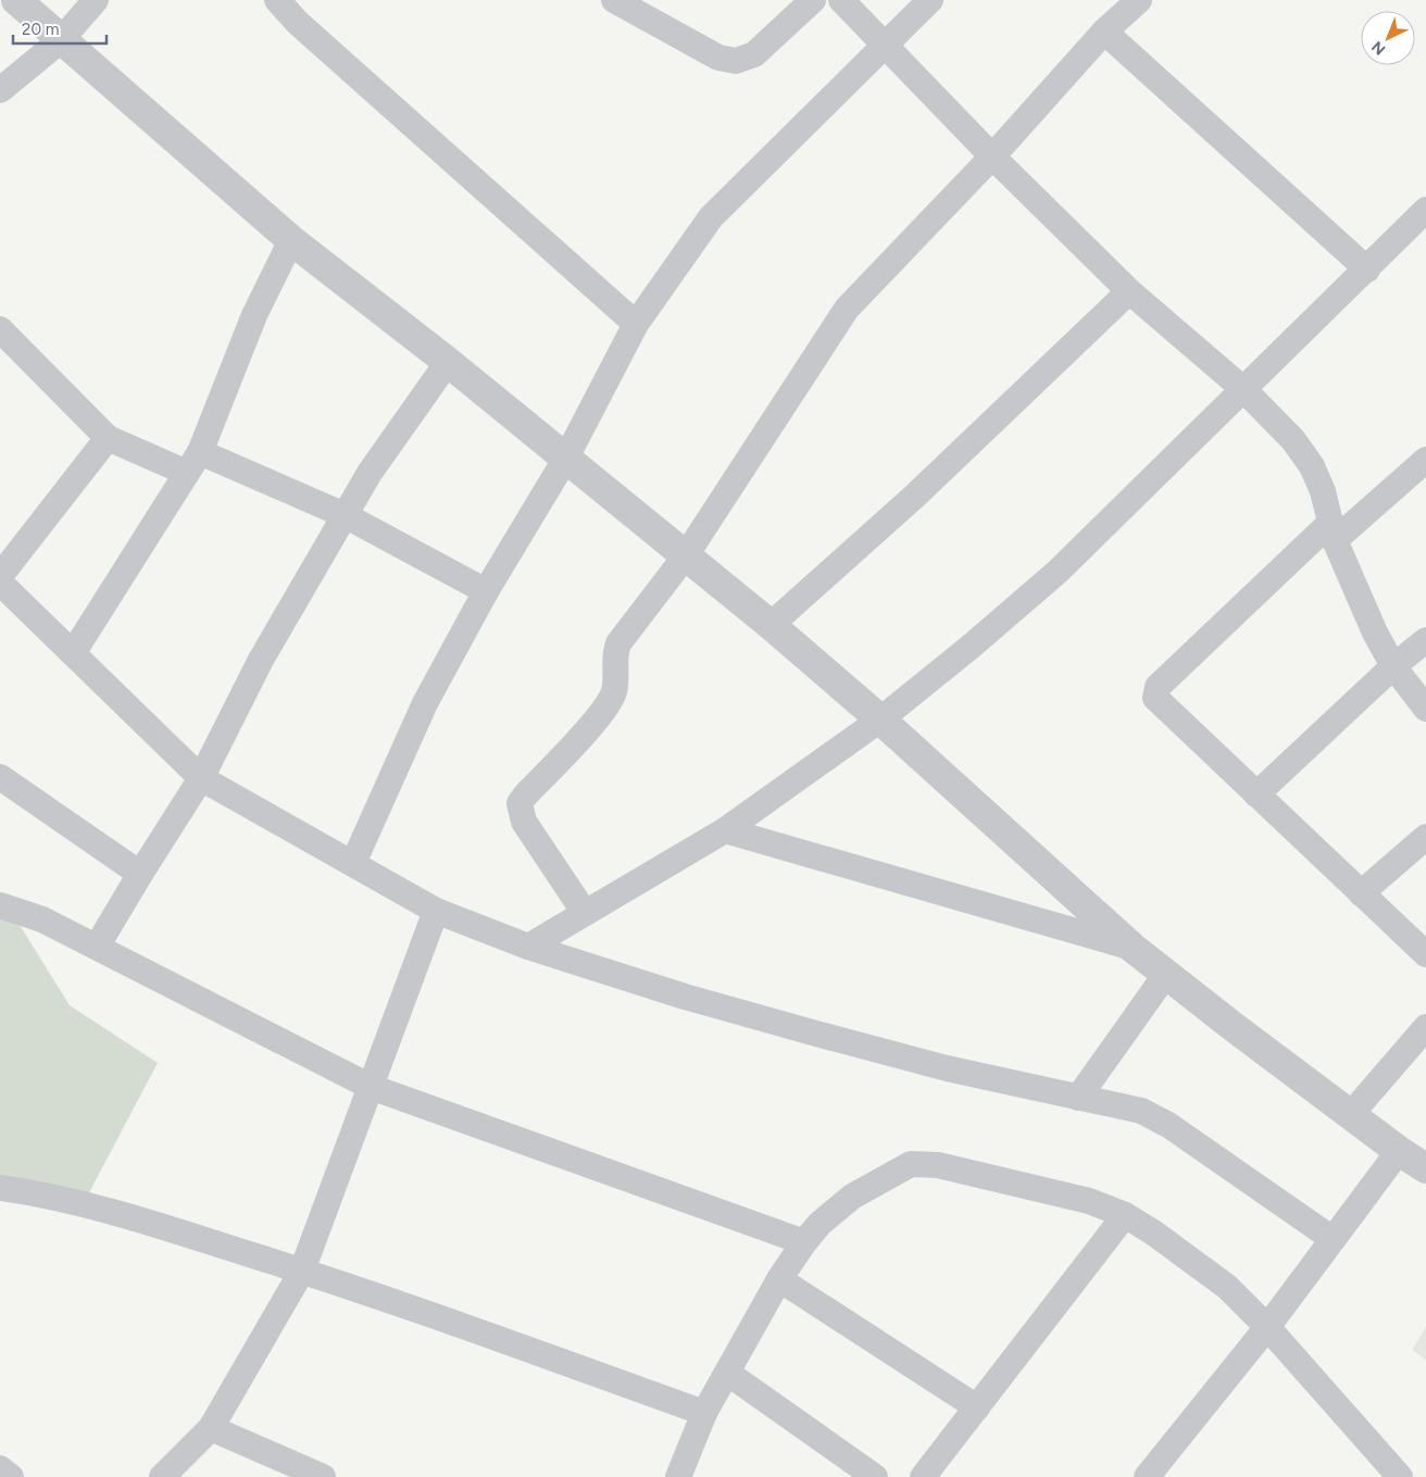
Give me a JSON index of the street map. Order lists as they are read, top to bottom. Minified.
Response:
{"scale_bar":"20 m","north":"bottom left"}
